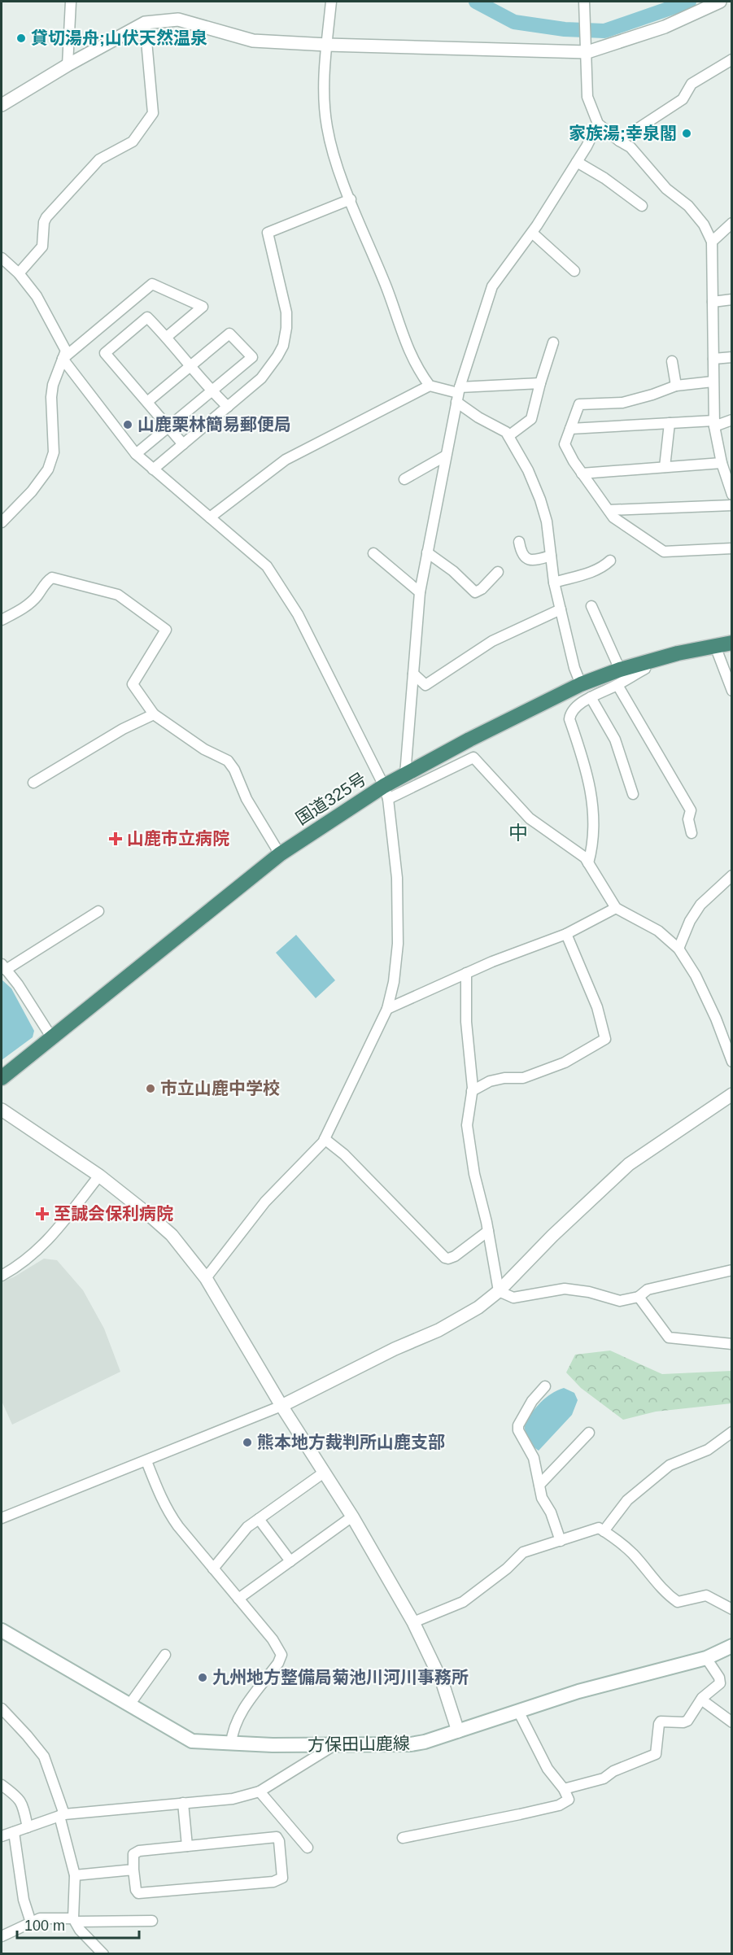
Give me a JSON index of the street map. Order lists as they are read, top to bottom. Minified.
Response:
{"streets":{"highway":["国道325号"],"main road":["方保田山鹿線"]},"districts":["中"],"places":{"other":["貸切湯舟;山伏天然温泉","家族湯;幸泉閣","山鹿栗林簡易郵便局","市立山鹿中学校","熊本地方裁判所山鹿支部","九州地方整備局菊池川河川事務所"],"health":["山鹿市立病院","至誠会保利病院"]},"scale_bar":"100 m"}
